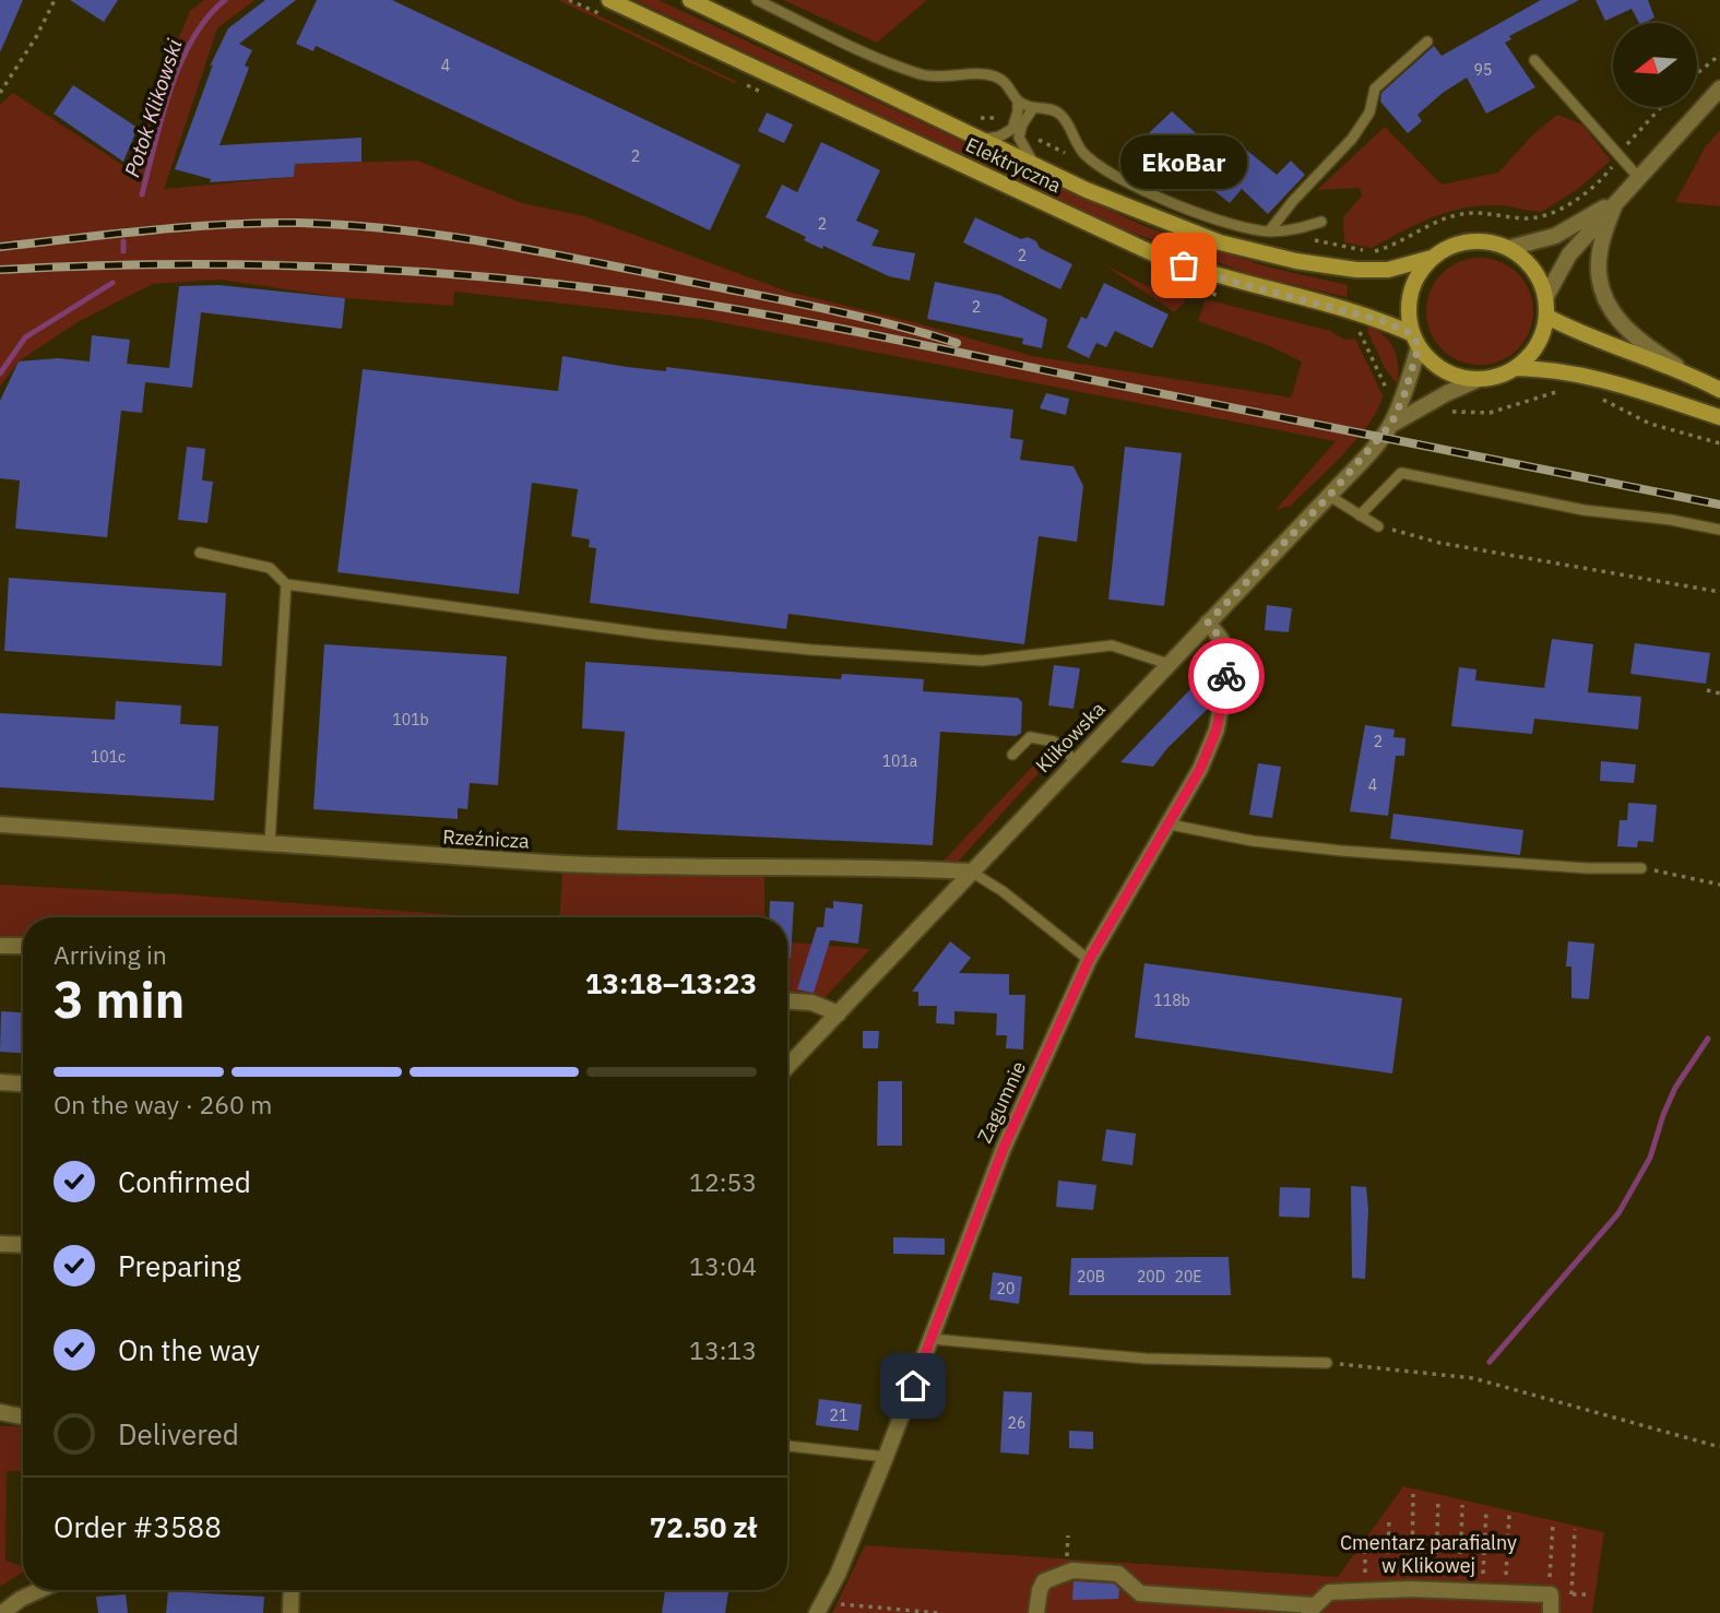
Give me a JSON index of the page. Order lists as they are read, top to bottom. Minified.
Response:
{"streets":{"main road":["Elektryczna"],"street":["Klikowska","Rzeźnicza","Zagumnie"]},"crossings":[["Elektryczna","Klikowska"],["Klikowska","Rzeźnicza"],["Klikowska","Zagumnie"]],"water":["Potok Klikowski"],"parks":["Cmentarz parafialny w Klikowej"],"places":["EkoBar"],"house_numbers":["4","95","2","2","2","2","101b","2","101c","101a","4","118b","20B","20D","20E","20","21","26"],"north":"left","page":{"bubble":"EkoBar","heading":["3 min","Arriving in","13:18–13:23"],"panel":["Order #3588","72.50 zł"],"bar":"On the way · 260 m","list":[["Confirmed","12:53"],["Preparing","13:04"],["On the way","13:13"],"Delivered"]}}
